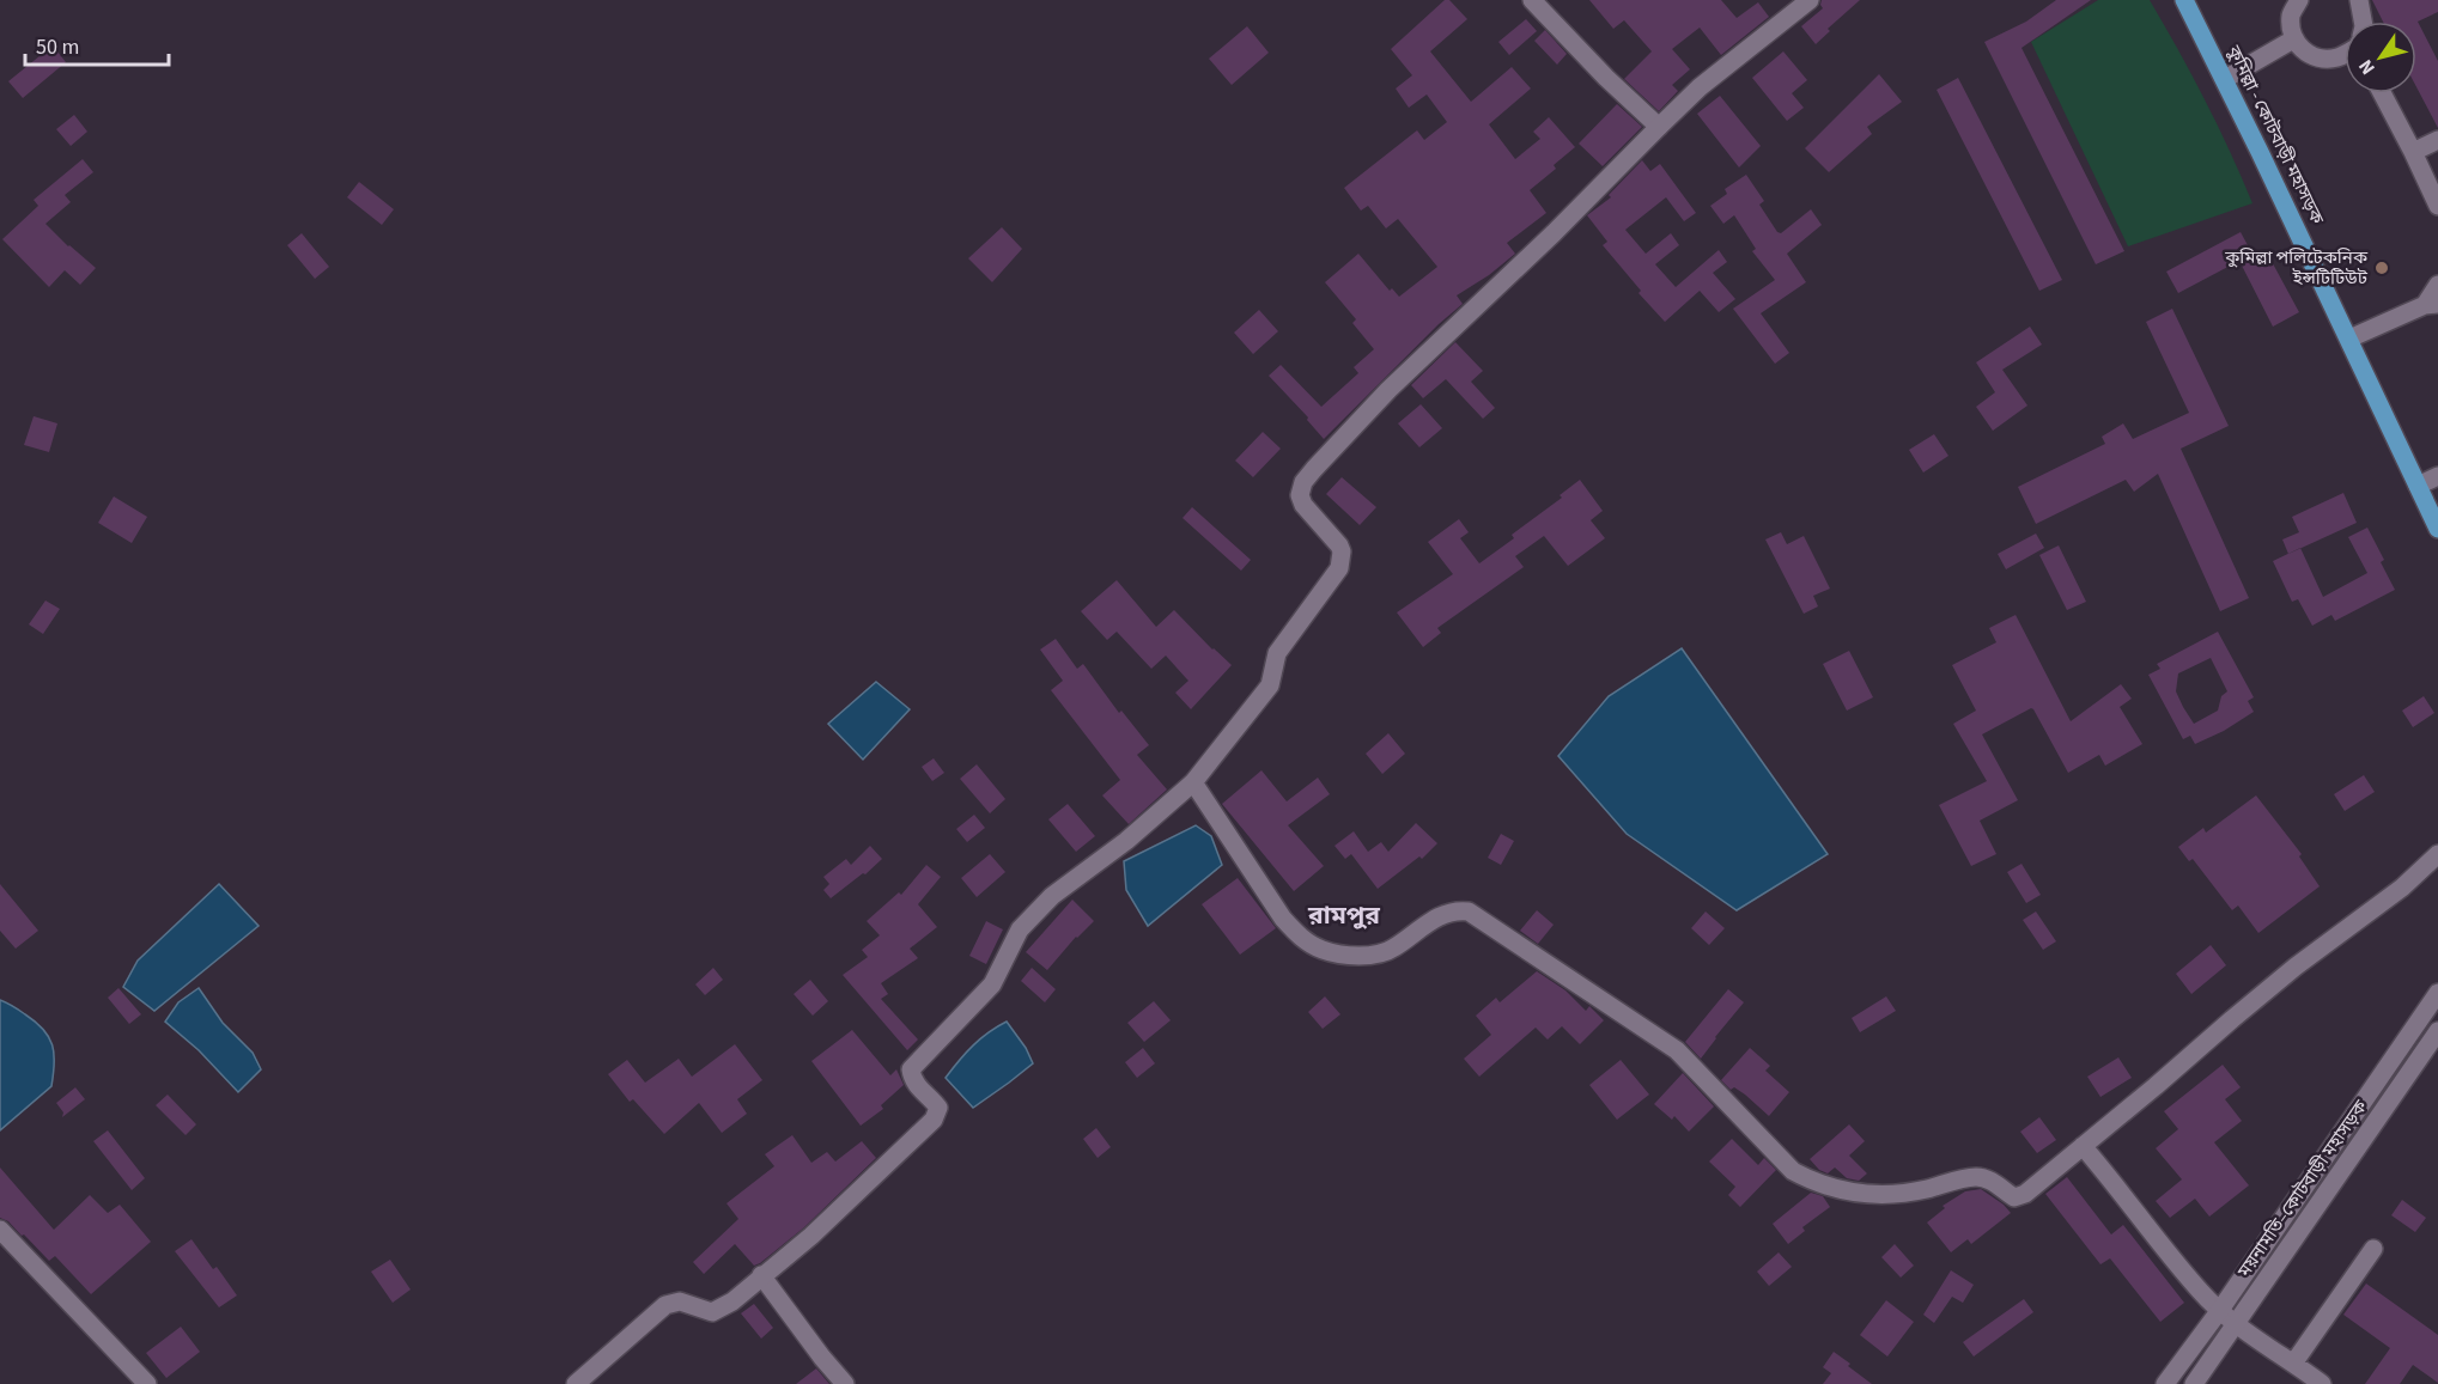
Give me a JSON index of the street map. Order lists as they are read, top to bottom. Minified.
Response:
{"streets":{"main road":["কুমিল্লা - কোটবাড়ী মহাসড়ক","ময়নামতি–কোটবাড়ী মহাসড়ক"]},"districts":["রামপুর"],"places":["কুমিল্লা পলিটেকনিক ইন্সটিটিউট"],"scale_bar":"50 m","north":"bottom left"}
